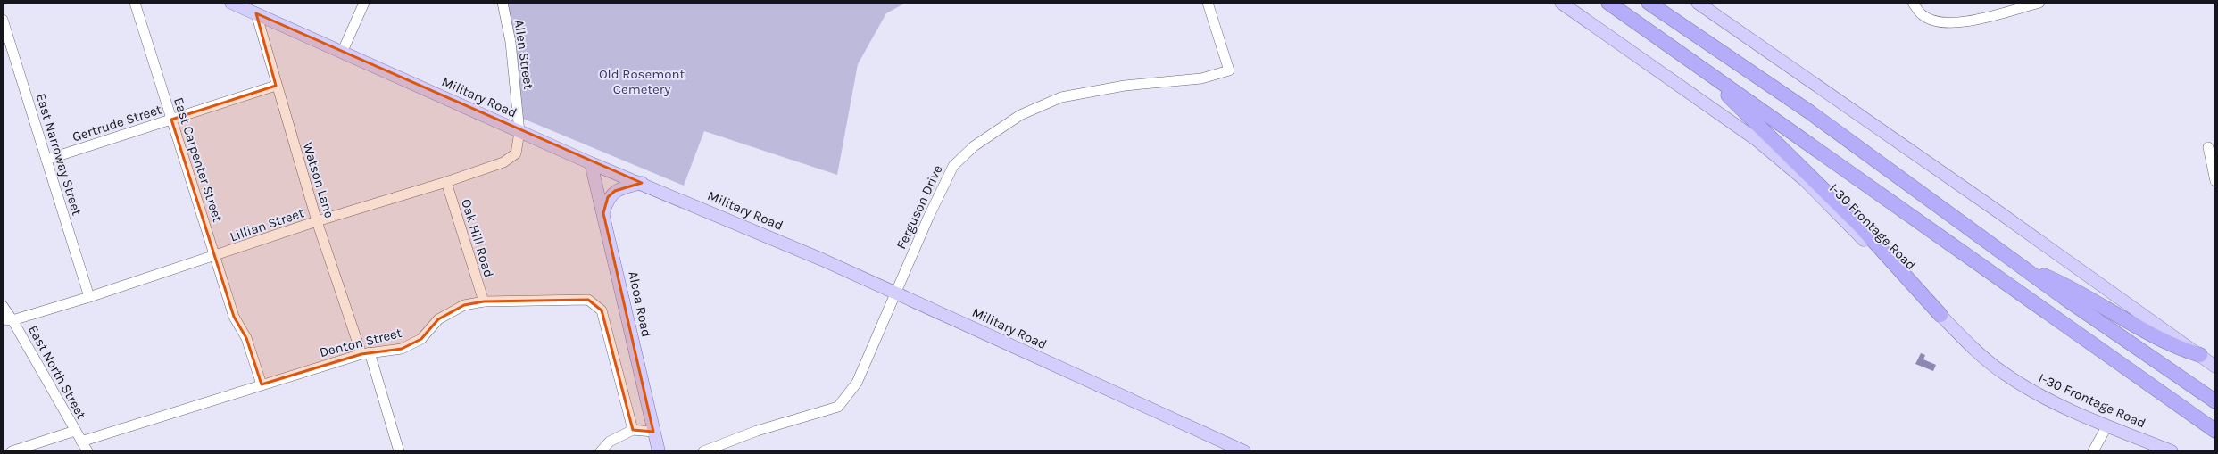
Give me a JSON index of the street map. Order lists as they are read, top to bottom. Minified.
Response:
{"streets":{"main road":["Military Road","I-30 Frontage Road","Alcoa Road"],"street":["Allen Street","Gertrude Street","East Narroway Street","East Carpenter Street","Watson Lane","Ferguson Drive","Lillian Street","Oak Hill Road","Denton Street","East North Street"]},"crossings":[["Allen Street","Military Road"],["Allen Street","Lillian Street"],["Military Road","Watson Lane"],["Military Road","Ferguson Drive"],["Military Road","Lillian Street"],["Military Road","Alcoa Road"],["Gertrude Street","East Narroway Street"],["Gertrude Street","East Carpenter Street"],["Gertrude Street","Watson Lane"],["East Narroway Street","Lillian Street"],["East Carpenter Street","Lillian Street"],["East Carpenter Street","Denton Street"],["Watson Lane","Lillian Street"],["Watson Lane","Denton Street"],["Lillian Street","Oak Hill Road"],["Lillian Street","East North Street"],["Oak Hill Road","Denton Street"],["Denton Street","East North Street"]],"parks":["Old Rosemont Cemetery"]}
